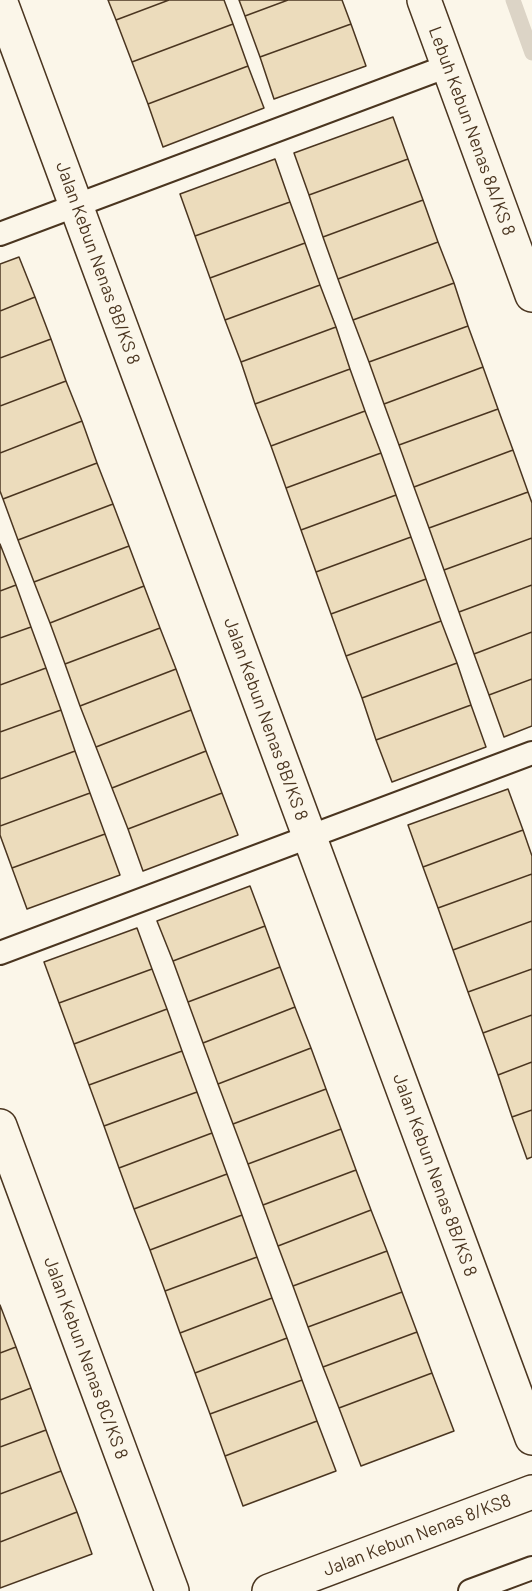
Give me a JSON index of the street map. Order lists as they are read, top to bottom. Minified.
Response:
{"streets":{"street":["Lebuh Kebun Nenas 8A/KS 8","Jalan Kebun Nenas 8B/KS 8","Jalan Kebun Nenas 8C/KS 8","Jalan Kebun Nenas 8/KS8"]}}
